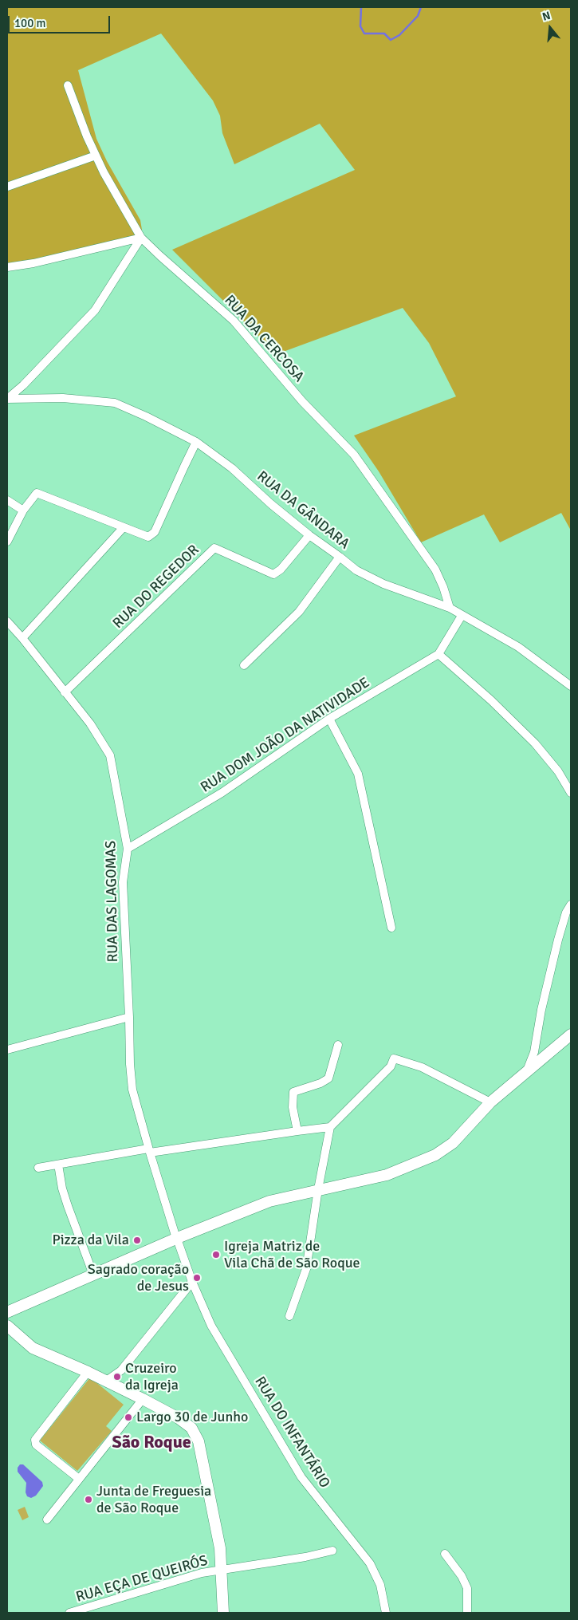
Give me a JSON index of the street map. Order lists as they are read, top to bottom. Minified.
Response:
{"streets":{"street":["RUA DA CERCOSA","RUA DA GÂNDARA","RUA DO REGEDOR","RUA DOM JOÃO DA NATIVIDADE","RUA DAS LAGOMAS","RUA DO INFANTÁRIO","RUA EÇA DE QUEIRÓS"]},"crossings":[["RUA DA CERCOSA","RUA DA GÂNDARA"],["RUA DA GÂNDARA","RUA DO REGEDOR"],["RUA DA GÂNDARA","RUA DOM JOÃO DA NATIVIDADE"],["RUA DO REGEDOR","RUA DAS LAGOMAS"],["RUA DOM JOÃO DA NATIVIDADE","RUA DAS LAGOMAS"],["RUA DAS LAGOMAS","RUA DO INFANTÁRIO"]],"districts":["São Roque"],"places":["Pizza da Vila","Igreja Matriz de Vila Chã de São Roque","Sagrado coração de Jesus","Cruzeiro da Igreja","Largo 30 de Junho","Junta de Freguesia de São Roque"],"scale_bar":"100 m","north":"top"}
